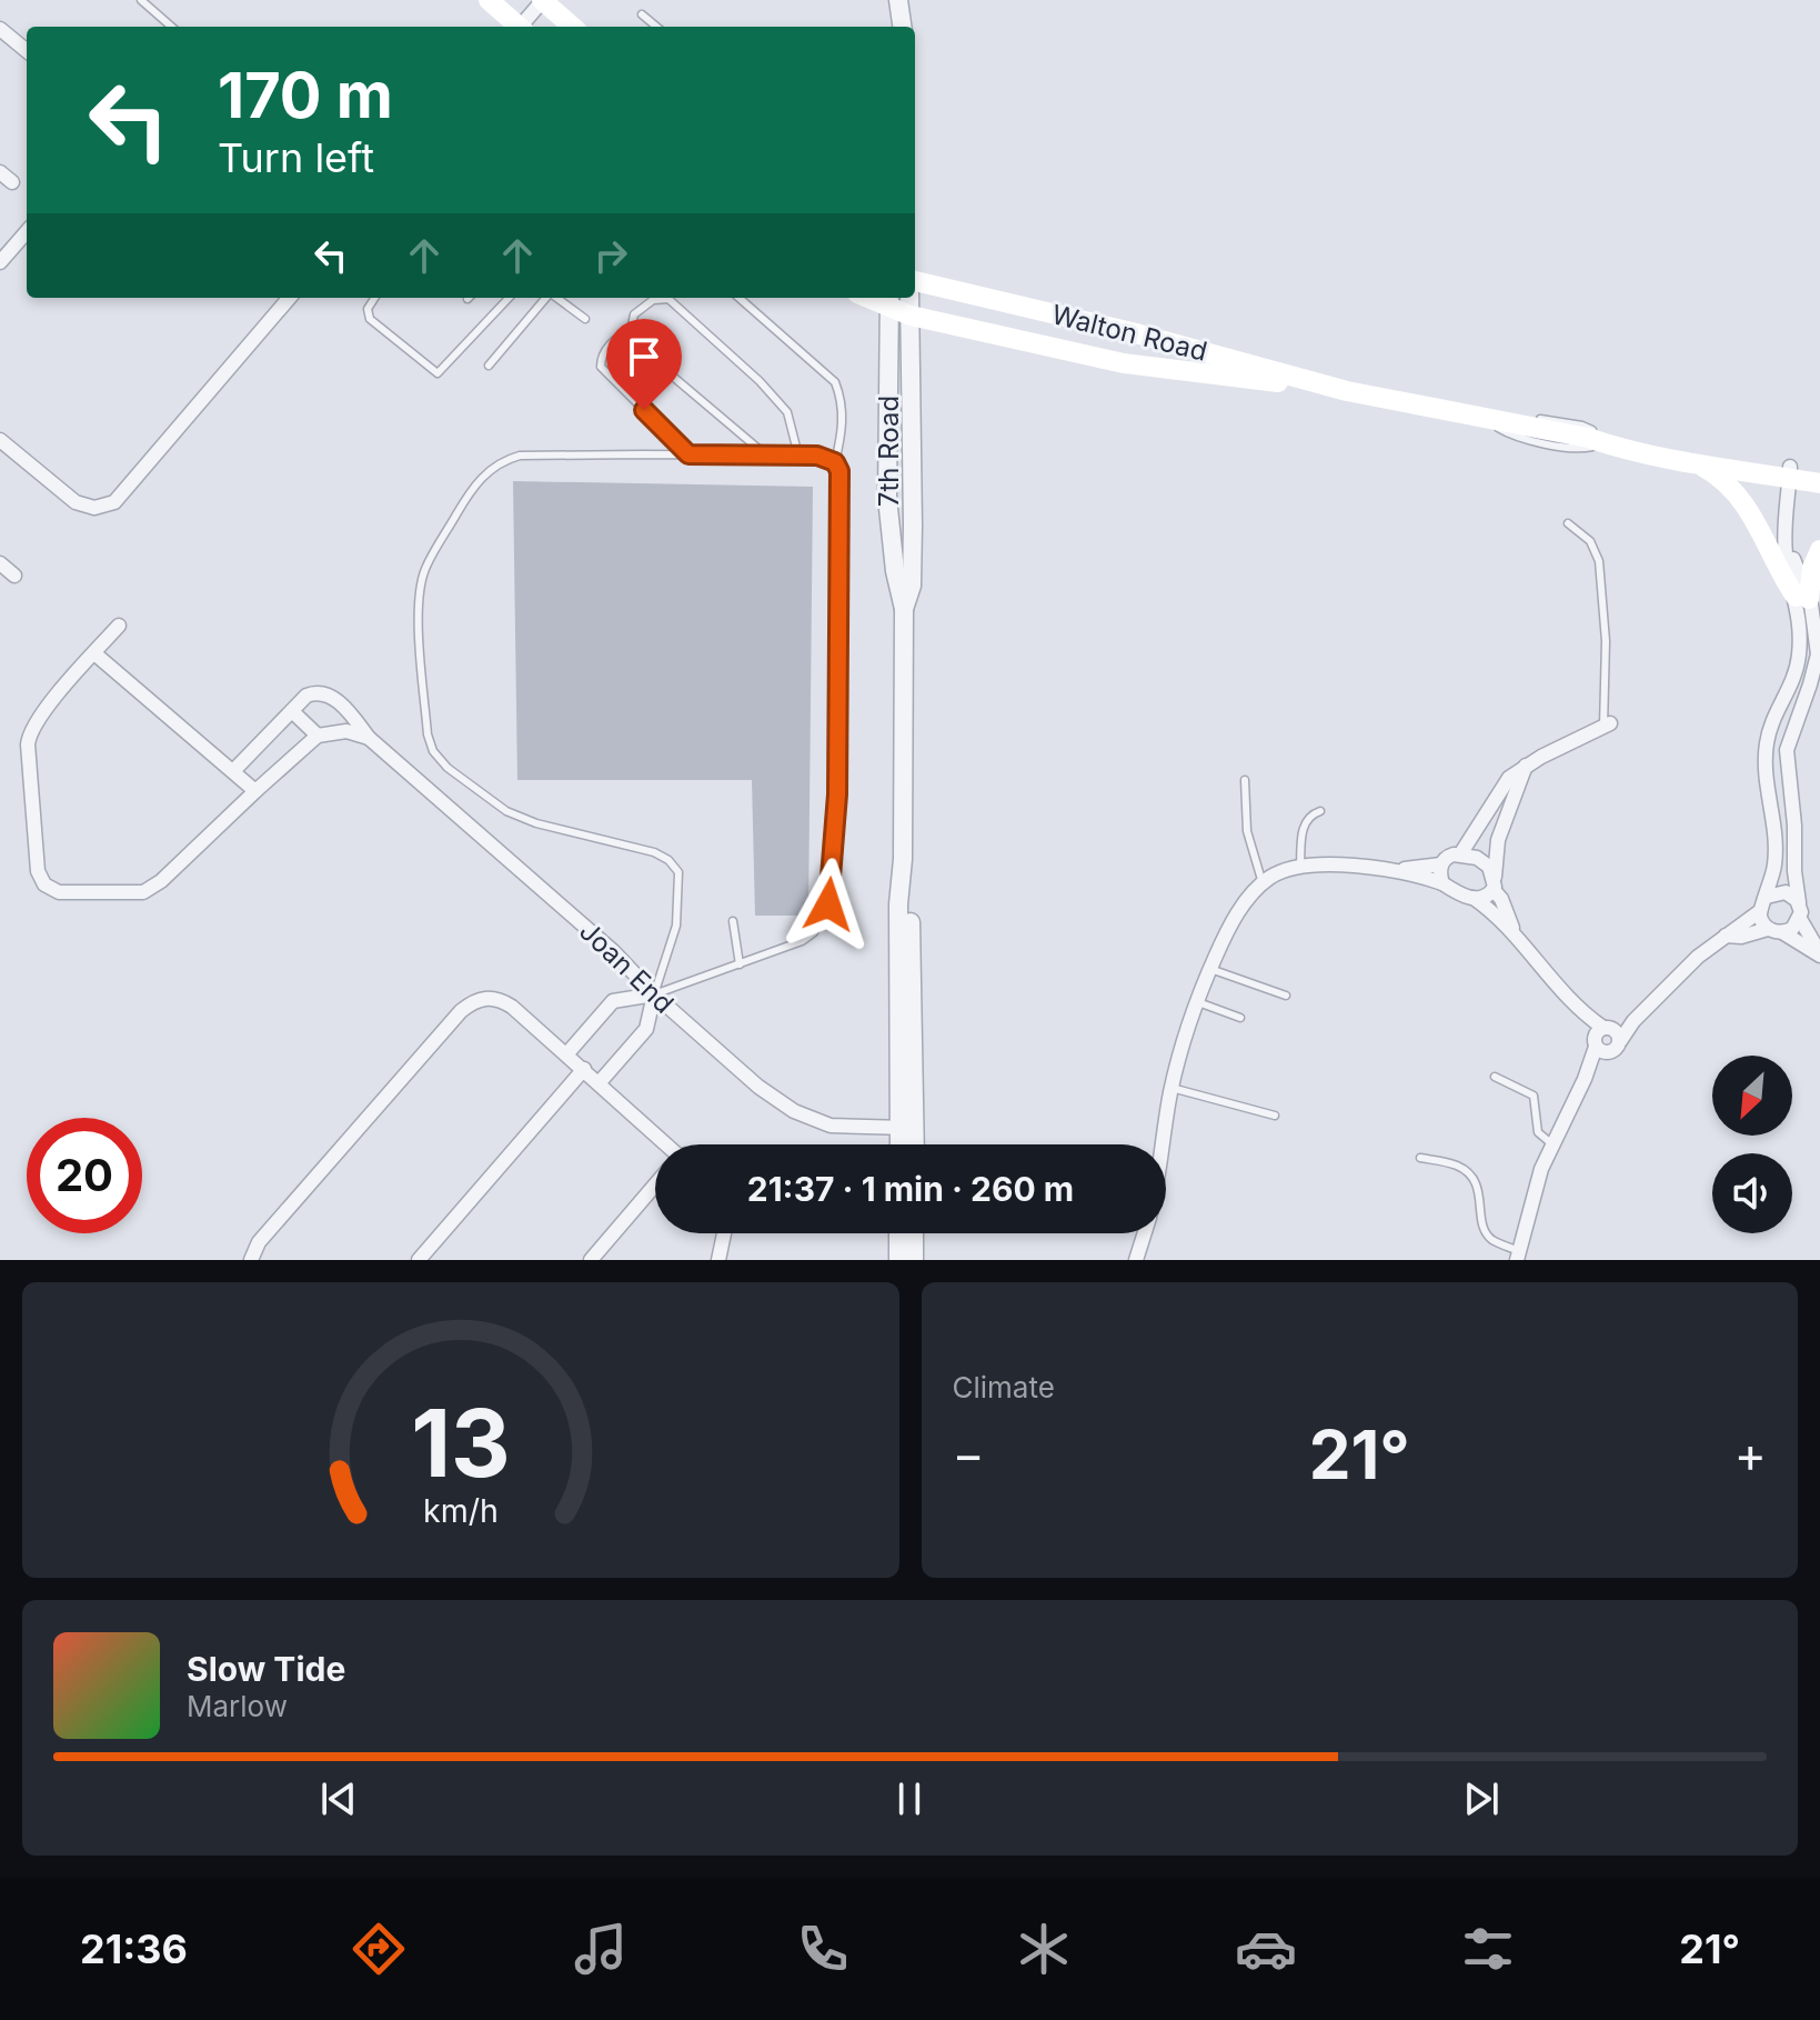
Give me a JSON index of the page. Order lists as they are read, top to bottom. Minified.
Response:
{"streets":{"main road":["Walton Road"],"street":["7th Road","Joan End"]},"crossings":[["Walton Road","7th Road"],["7th Road","Joan End"]],"north":"bottom left","page":{"turn":["170 m","Turn left"],"limit":"20","trip":"21:37 · 1 min · 260 m","tile":"Climate","heat":["−","21°","+"],"song":["Slow Tide","Marlow"],"tabs":["21:36","21°"],"gauge":["13","km/h"]}}
